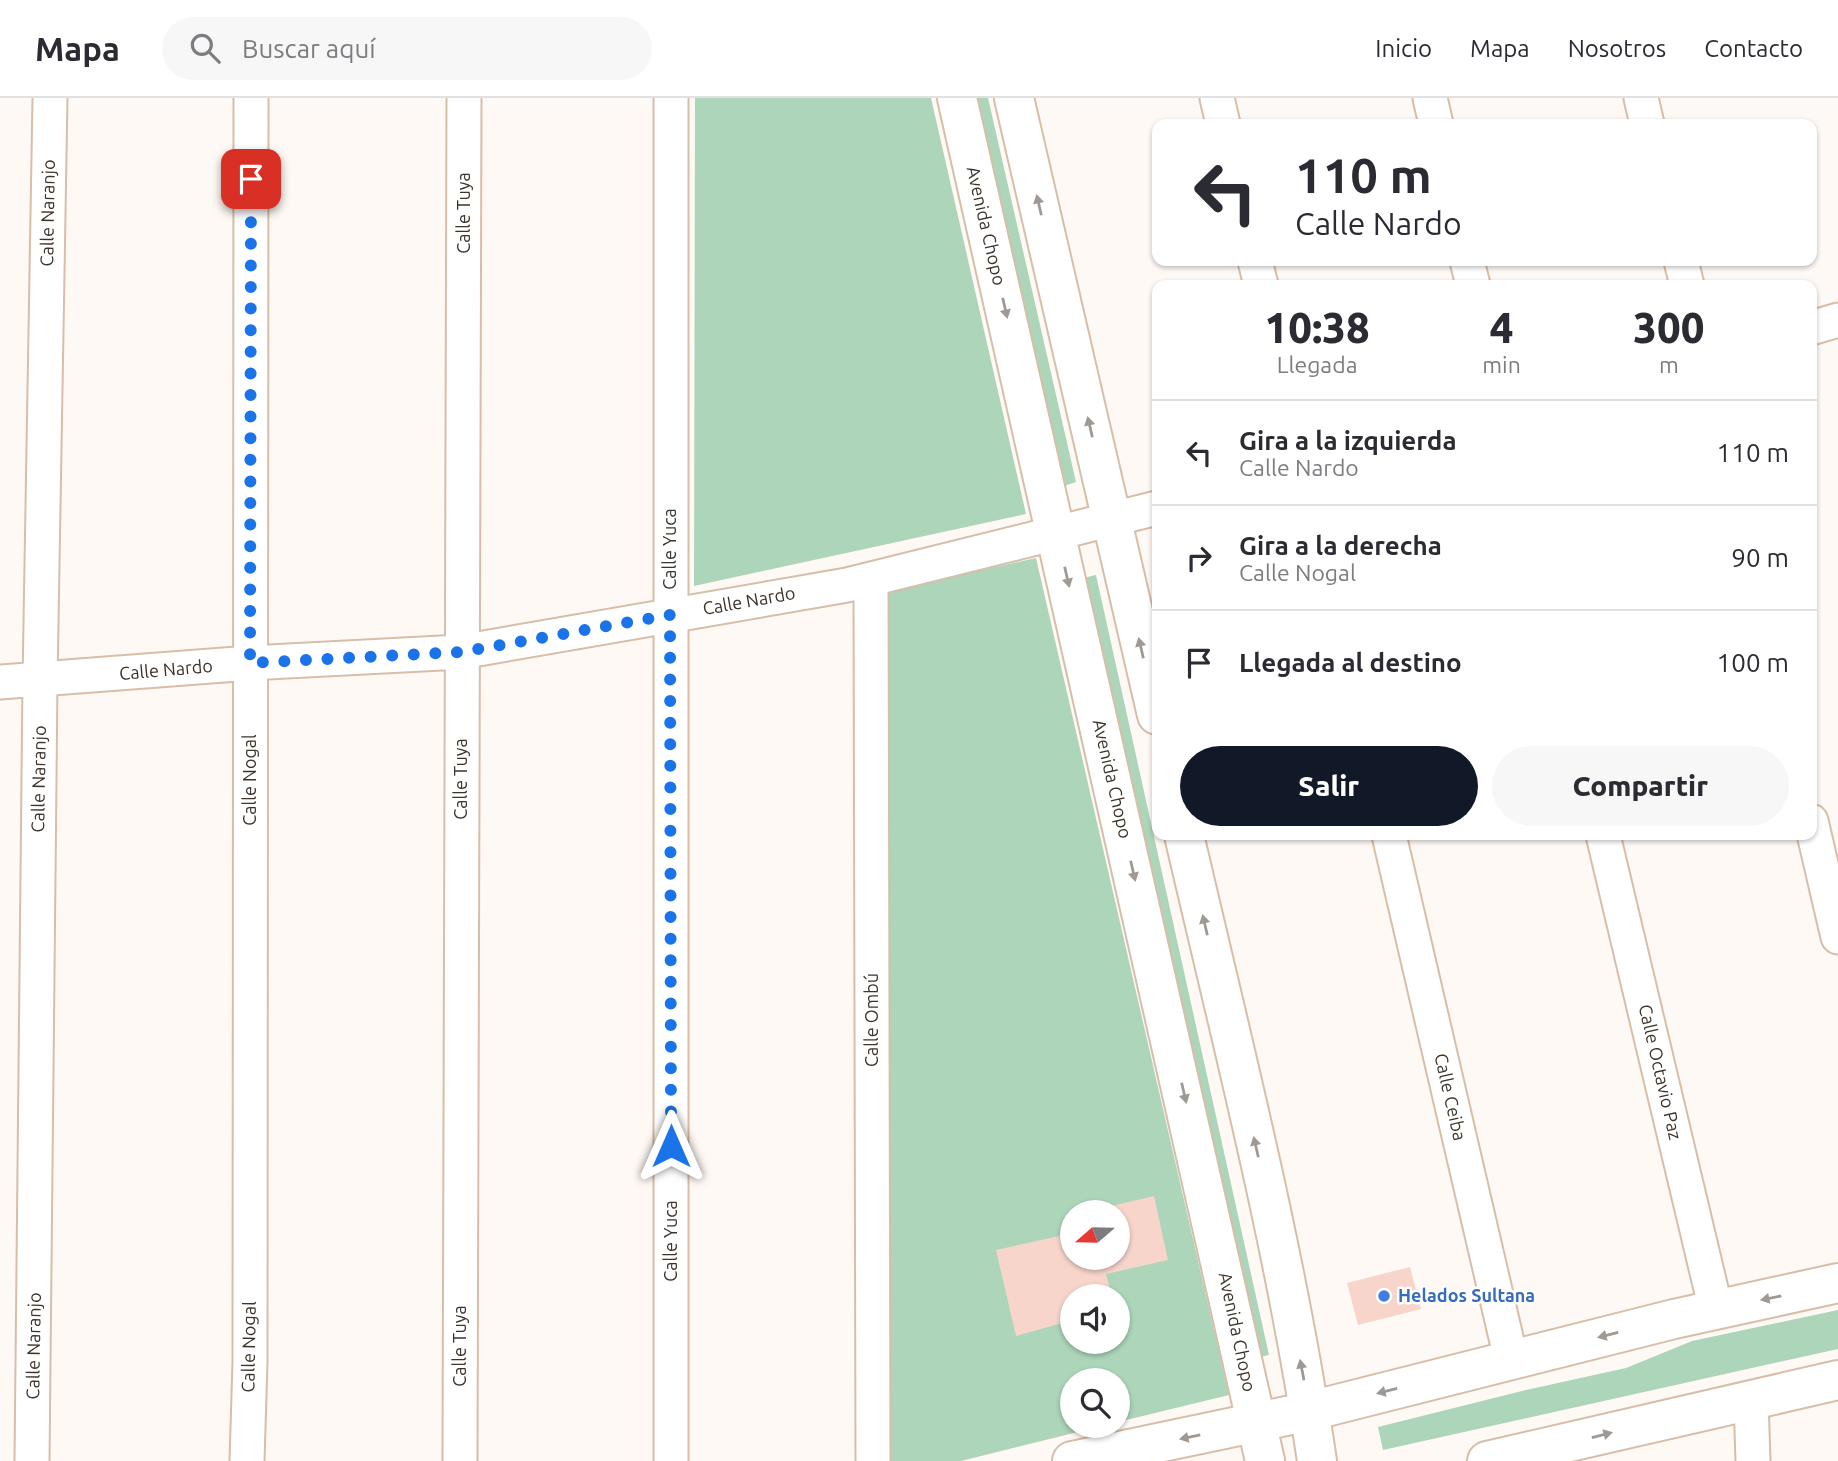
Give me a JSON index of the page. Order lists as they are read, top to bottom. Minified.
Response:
{"streets":{"street":["Calle Naranjo","Calle Tuya","Avenida Chopo","Calle Yuca","Calle Nardo","Calle Nogal","Calle Ombú","Calle Octavio Paz","Calle Ceiba"]},"crossings":[["Calle Naranjo","Calle Nardo"],["Calle Tuya","Calle Nardo"],["Avenida Chopo","Calle Nardo"],["Calle Yuca","Calle Nardo"],["Calle Nardo","Calle Nogal"],["Calle Nardo","Calle Ombú"]],"places":["Helados Sultana"],"north":"left","page":{"header":"Mapa","search":"Buscar aquí","nav":["Inicio","Mapa","Nosotros","Contacto"],"turn":["110 m","Calle Nardo"],"eta":["10:38","Llegada","4","min","300","m"],"list":[{"name":"Gira a la izquierda","note":"Calle Nardo","value":"110 m"},{"name":"Gira a la derecha","note":"Calle Nogal","value":"90 m"},{"name":"Llegada al destino","value":"100 m"}],"buttons":["Salir","Compartir"]}}
